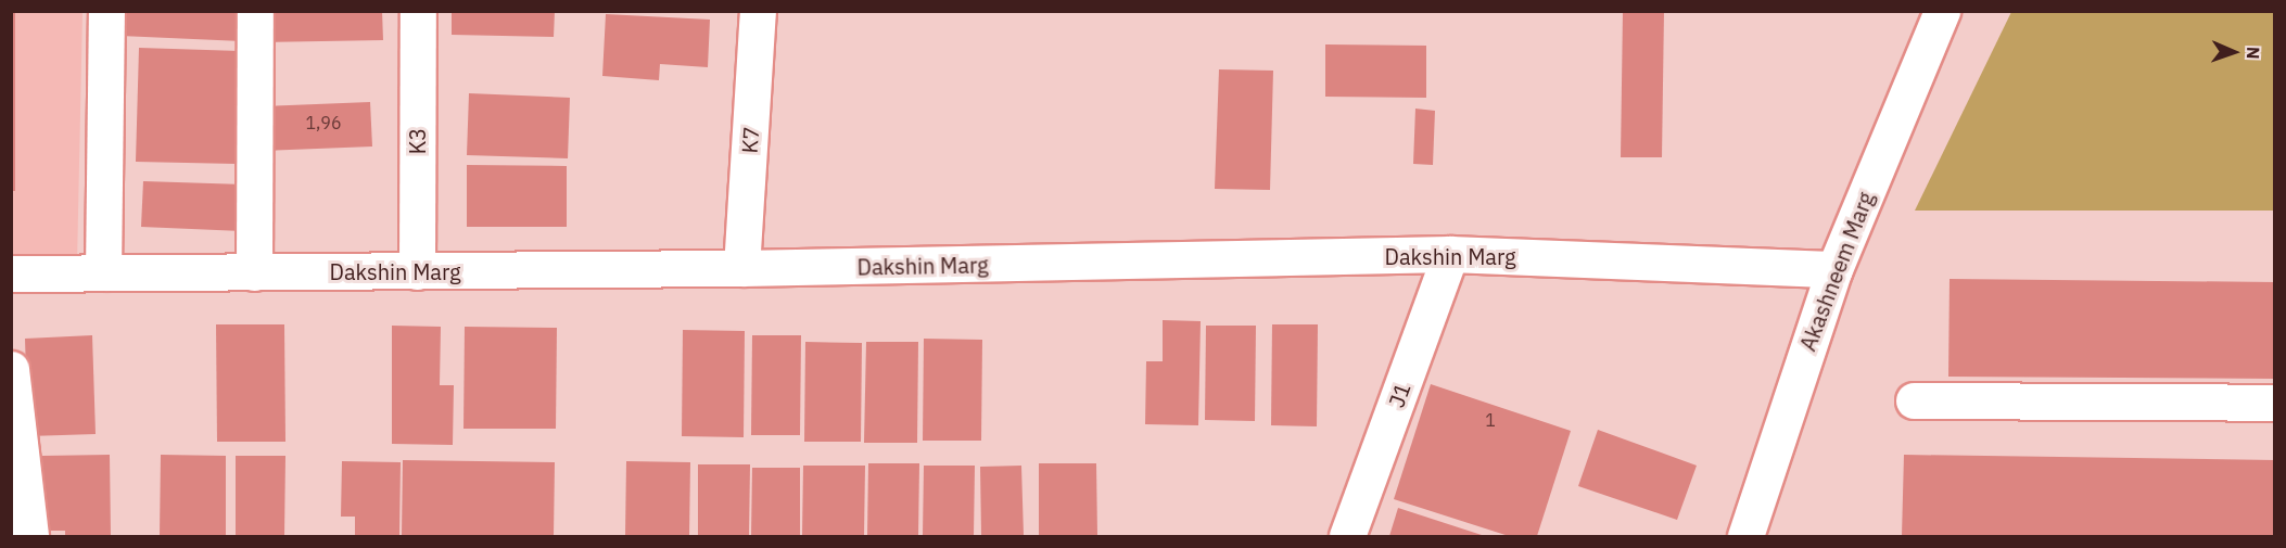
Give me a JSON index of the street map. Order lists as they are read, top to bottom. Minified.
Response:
{"streets":{"street":["K7","K3","Dakshin Marg","Akashneem Marg","J1"]},"crossings":[["K7","Dakshin Marg"],["K3","Dakshin Marg"],["Dakshin Marg","Akashneem Marg"],["Dakshin Marg","J1"]],"house_numbers":["1,96","1"],"north":"right"}
